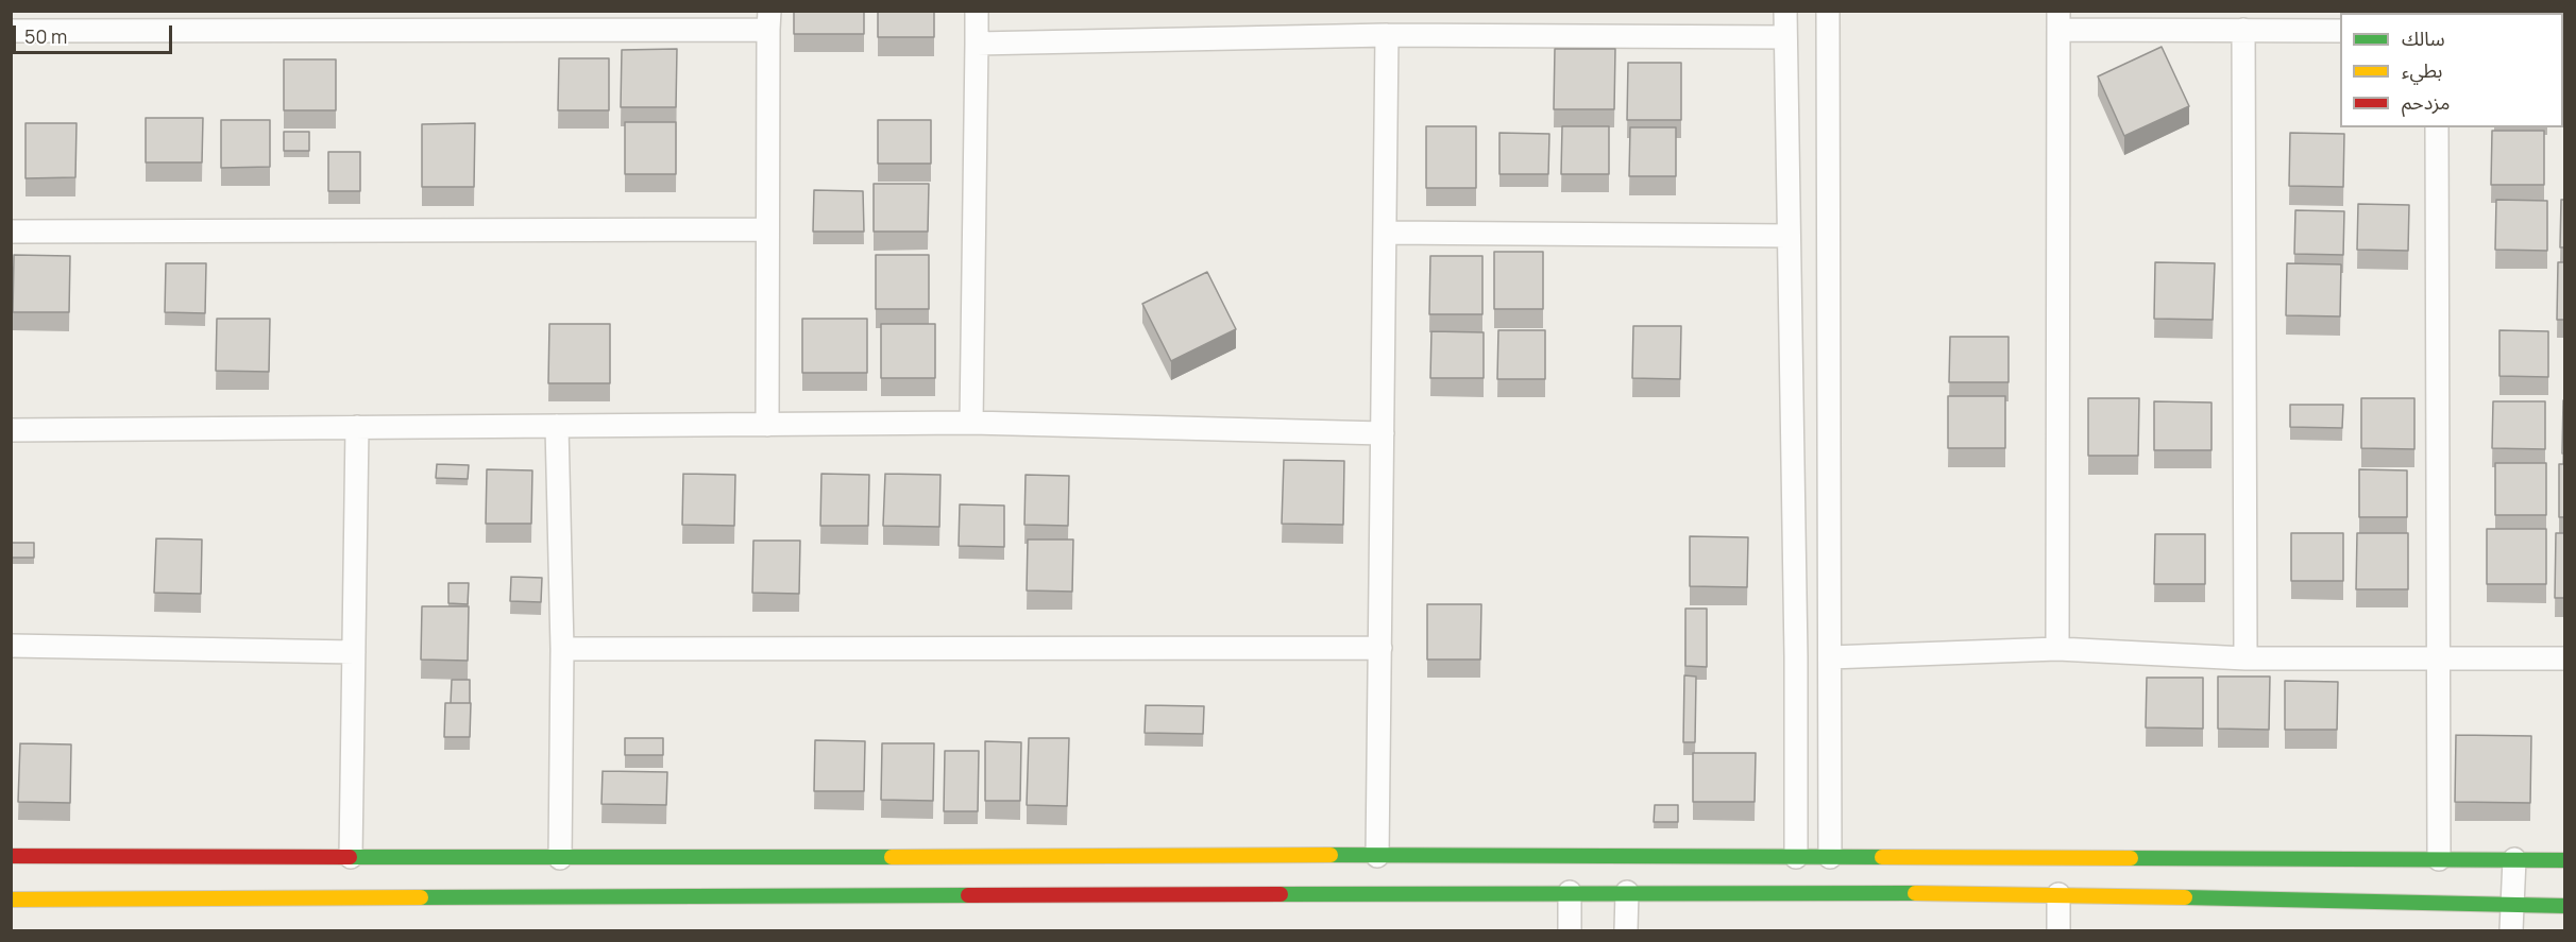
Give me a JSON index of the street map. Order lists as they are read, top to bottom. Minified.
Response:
{"legend":["سالك","بطيء","مزدحم"],"scale_bar":"50 m"}
